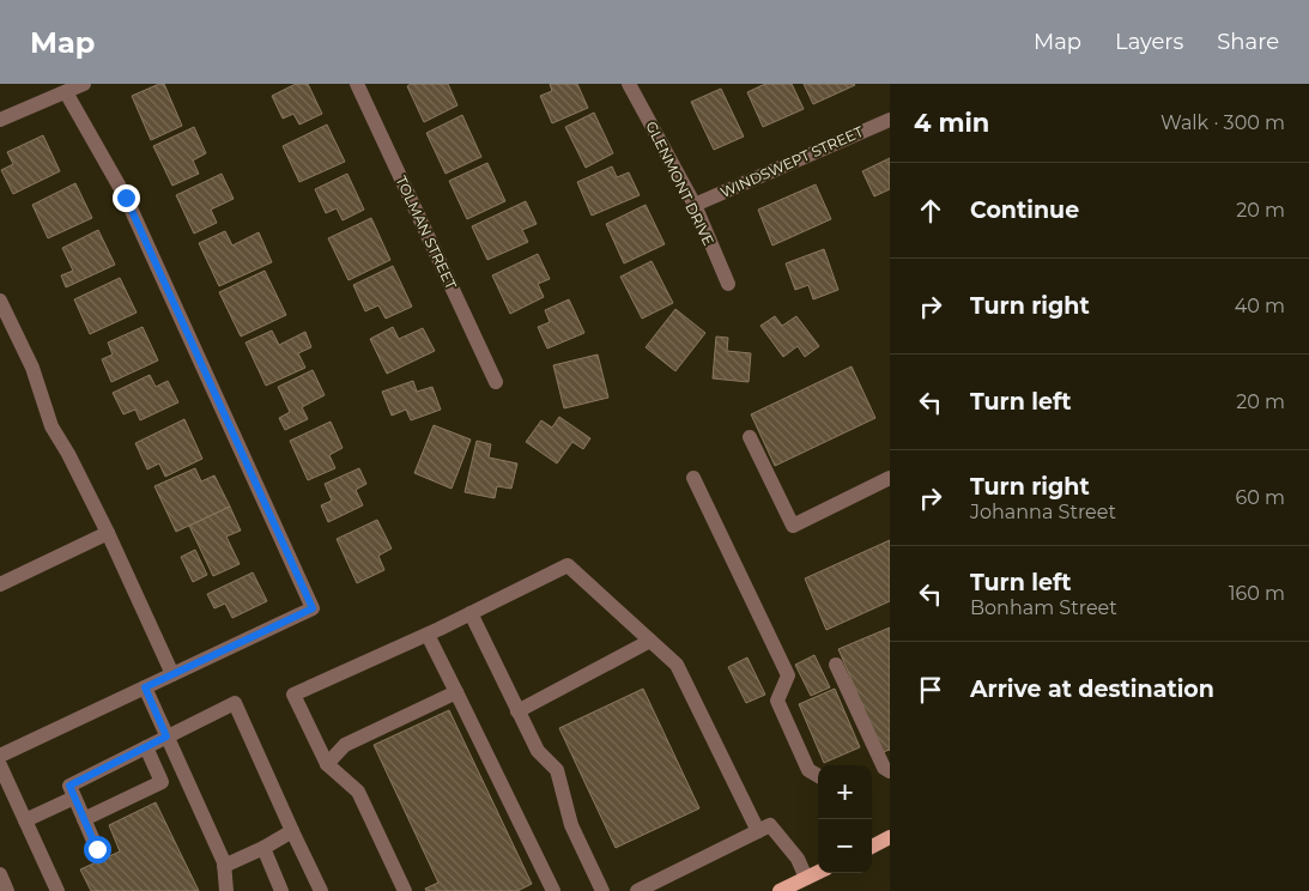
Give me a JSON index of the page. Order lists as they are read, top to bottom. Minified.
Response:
{"streets":{"street":["WINDSWEPT STREET","GLENMONT DRIVE","TOLMAN STREET"]},"crossings":[["WINDSWEPT STREET","GLENMONT DRIVE"]],"page":{"header":"Map","nav":["Map","Layers","Share"],"heading":["4 min","Walk · 300 m"],"list":[["Continue","20 m"],["Turn right","40 m"],["Turn left","20 m"],["Turn right","Johanna Street","60 m"],["Turn left","Bonham Street","160 m"],"Arrive at destination"],"map_buttons":["+","−"]}}
